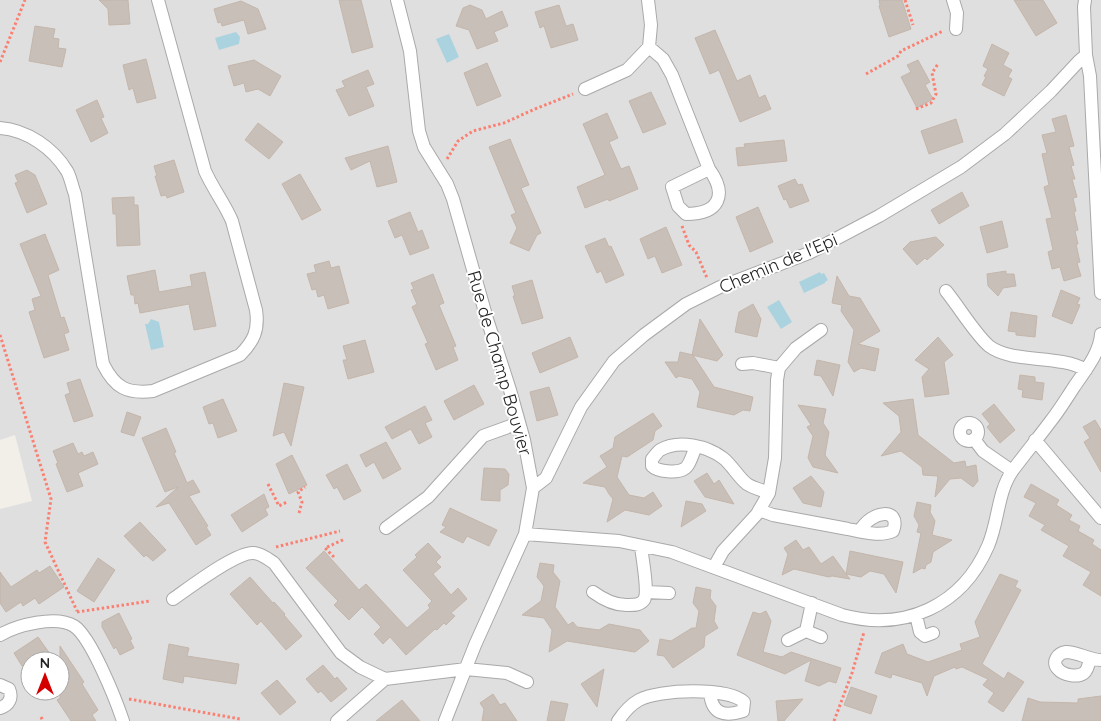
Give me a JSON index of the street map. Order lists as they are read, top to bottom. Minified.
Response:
{"streets":{"street":["Chemin de l'Epi","Rue de Champ Bouvier"]},"crossings":[["Chemin de l'Epi","Rue de Champ Bouvier"]],"north":"top"}
